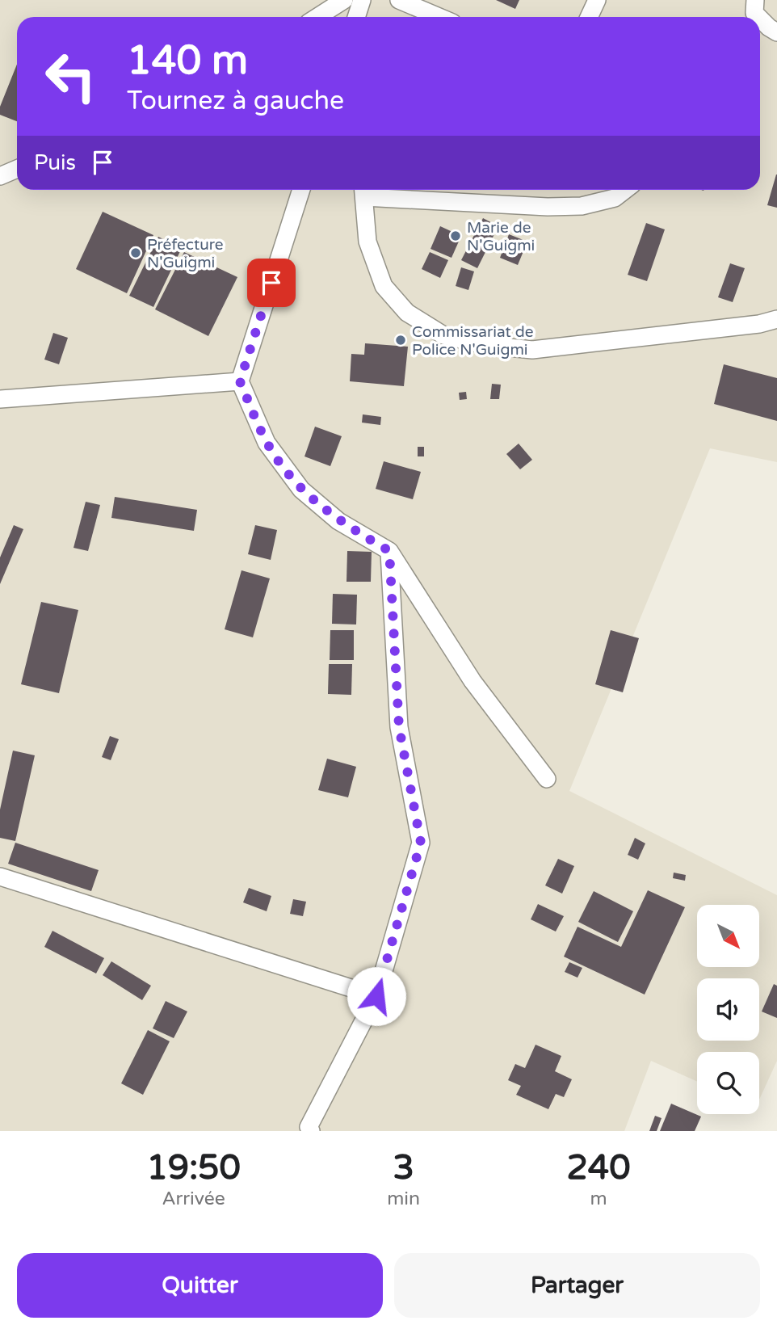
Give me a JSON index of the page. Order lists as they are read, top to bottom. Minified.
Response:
{"places":["Marie de N'Guigmi","Préfecture N'Guigmi","Commissariat de Police N'Guigmi"],"north":"bottom right","page":{"turn":["140 m","Tournez à gauche"],"then":"Puis","eta":["19:50","Arrivée","3","min","240","m"],"buttons":["Quitter","Partager"]}}
